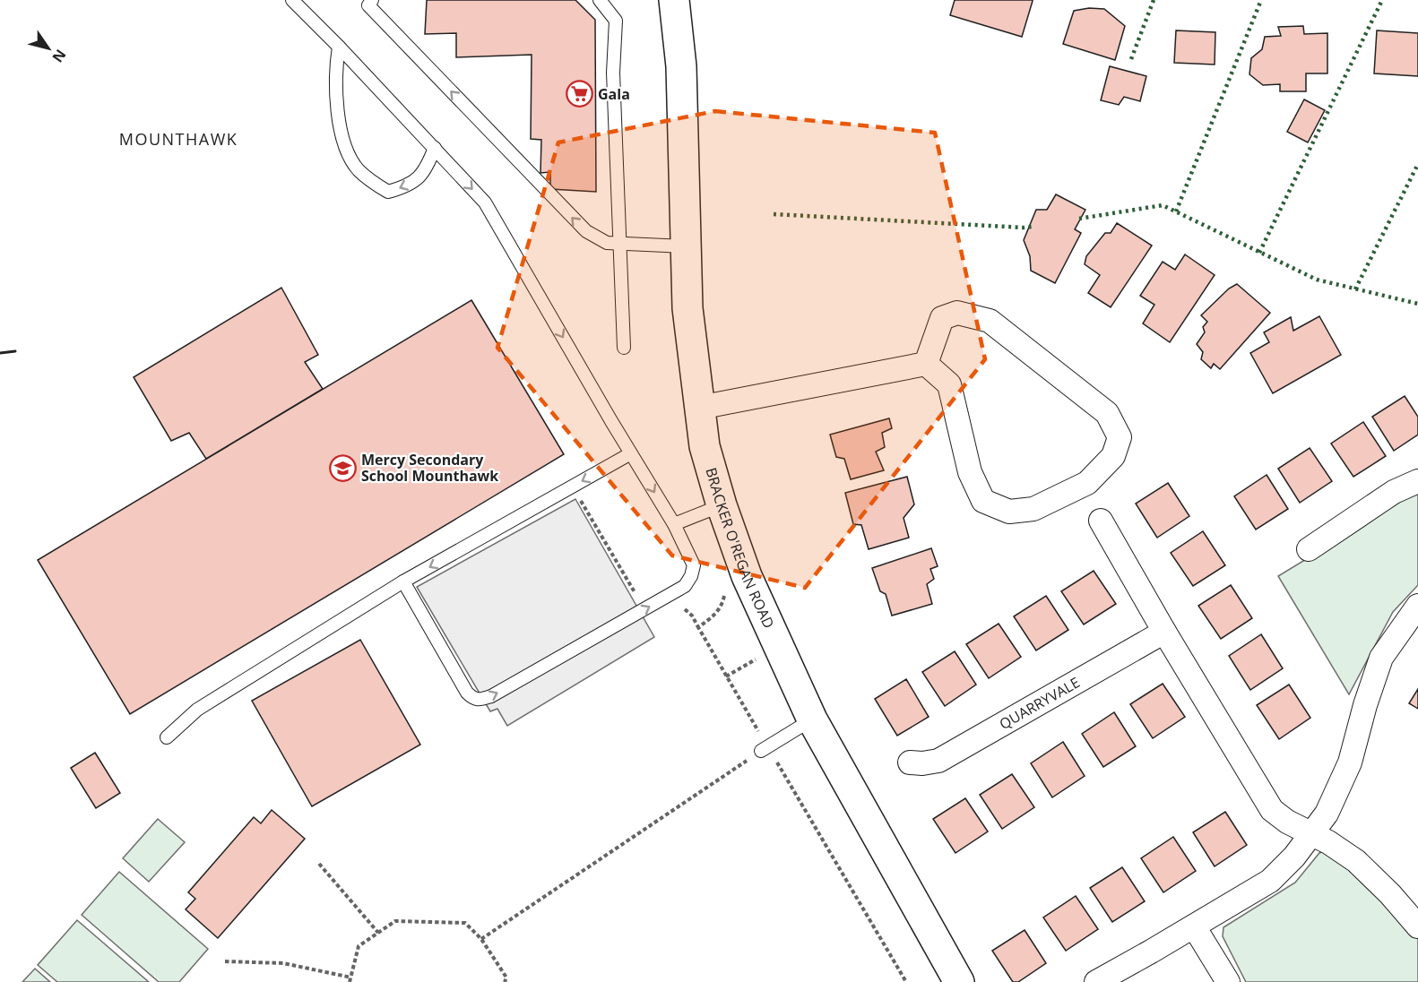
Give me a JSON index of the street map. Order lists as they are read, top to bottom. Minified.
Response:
{"streets":{"main road":["BRACKER O'REGAN ROAD"],"street":["QUARRYVALE"]},"districts":["MOUNTHAWK"],"places":{"supermarket":["Gala"],"school or university":["Mercy Secondary School Mounthawk"]},"north":"bottom right"}
